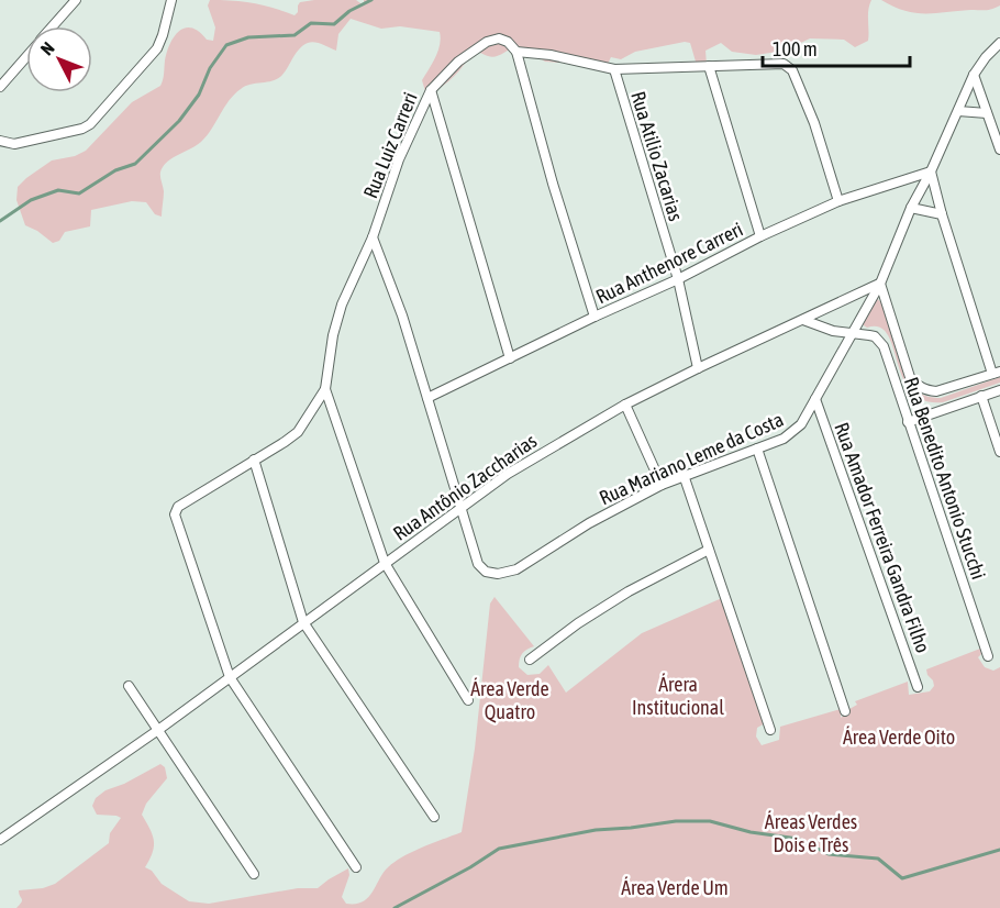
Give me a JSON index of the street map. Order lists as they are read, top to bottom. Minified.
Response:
{"streets":{"street":["Rua Luiz Carreri","Rua Atilio Zacarias","Rua Anthenore Carreri","Rua Mariano Leme da Costa","Rua Benedito Antonio Stucchi","Rua Antônio Zaccharias","Rua Amador Ferreira Gandra Filho"]},"crossings":[["Rua Luiz Carreri","Rua Atilio Zacarias"],["Rua Luiz Carreri","Rua Anthenore Carreri"],["Rua Luiz Carreri","Rua Antônio Zaccharias"],["Rua Atilio Zacarias","Rua Anthenore Carreri"],["Rua Atilio Zacarias","Rua Antônio Zaccharias"],["Rua Mariano Leme da Costa","Rua Benedito Antonio Stucchi"],["Rua Mariano Leme da Costa","Rua Antônio Zaccharias"],["Rua Mariano Leme da Costa","Rua Amador Ferreira Gandra Filho"],["Rua Benedito Antonio Stucchi","Rua Antônio Zaccharias"]],"parks":["Árera Institucional","Área Verde Quatro","Área Verde Oito","Áreas Verdes Dois e Três","Área Verde Um"],"scale_bar":"100 m","north":"top left"}
